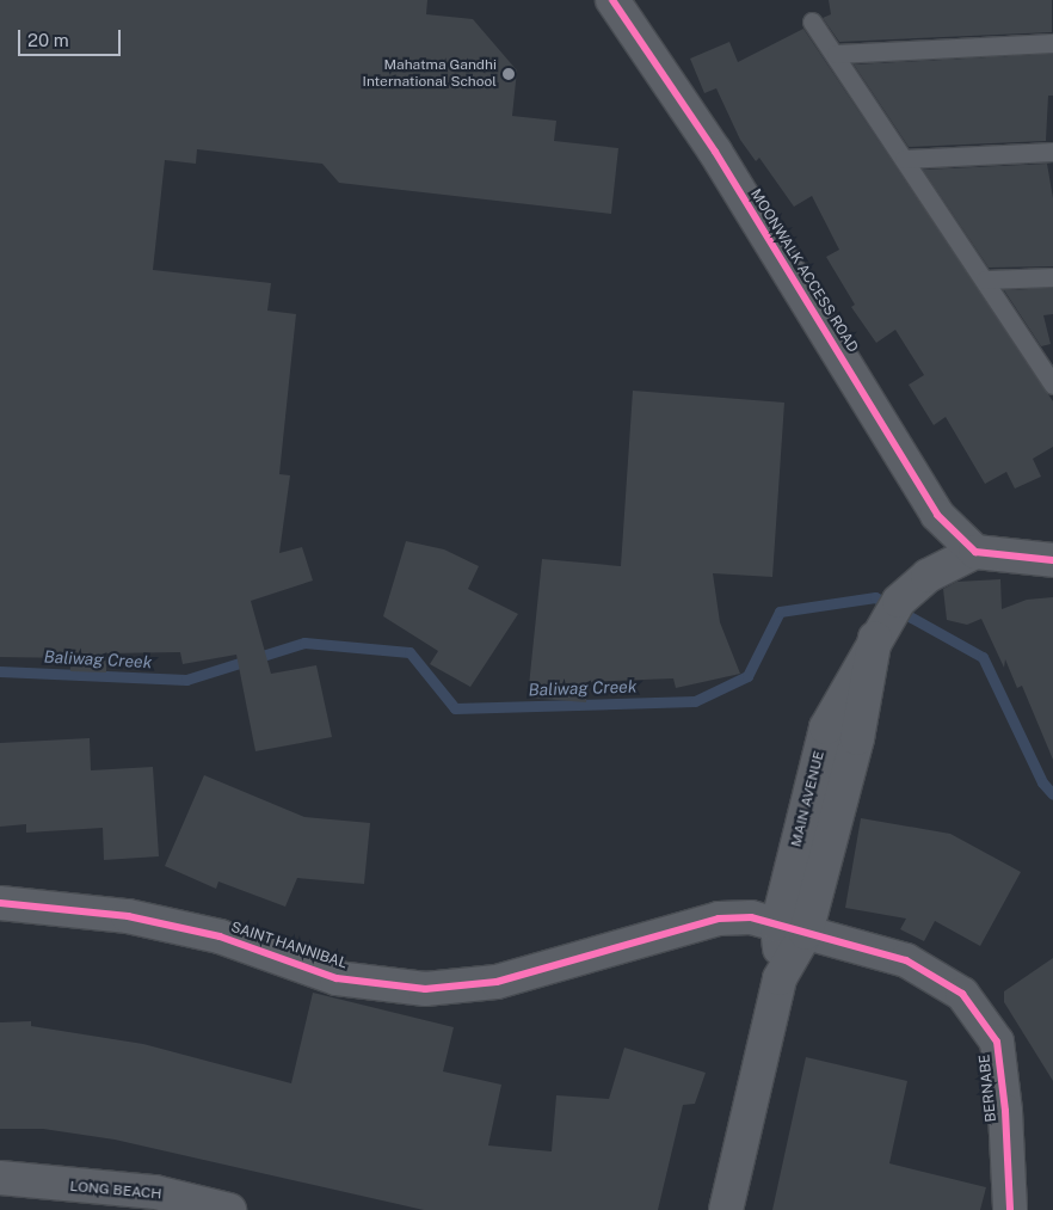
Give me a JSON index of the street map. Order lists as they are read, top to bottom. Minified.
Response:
{"streets":{"street":["MOONWALK ACCESS ROAD","MAIN AVENUE","SAINT HANNIBAL","BERNABE","LONG BEACH"]},"crossings":[["MOONWALK ACCESS ROAD","MAIN AVENUE"],["MAIN AVENUE","SAINT HANNIBAL"],["MAIN AVENUE","BERNABE"],["SAINT HANNIBAL","BERNABE"]],"water":["Baliwag Creek"],"places":["Mahatma Gandhi International School"],"scale_bar":"20 m"}
